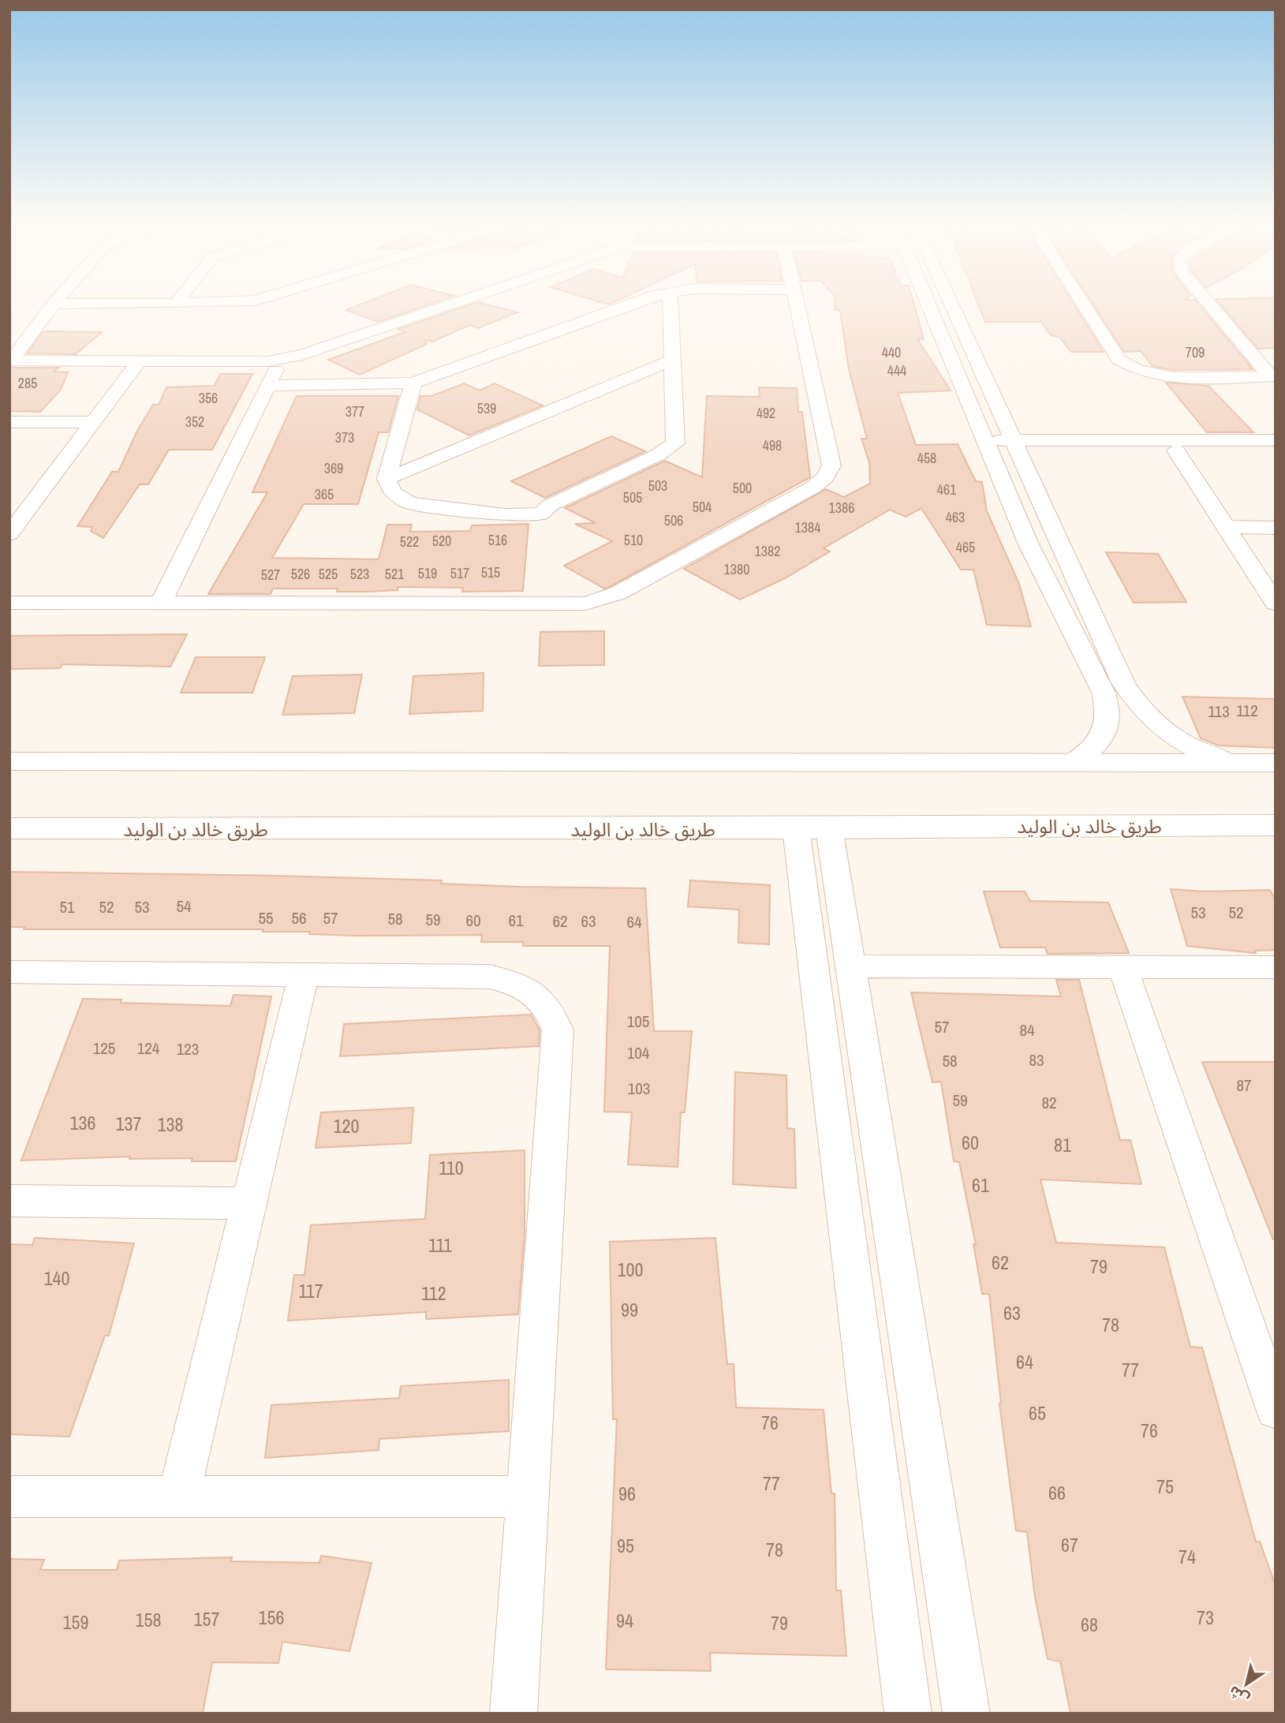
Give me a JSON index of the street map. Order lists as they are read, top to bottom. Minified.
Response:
{"streets":{"street":["طريق خالد بن الوليد"]},"house_numbers":["440","709","444","285","356","539","377","492","352","373","498","458","369","503","500","461","365","505","504","1386","463","506","1384","516","510","520","522","465","1382","1380","515","519","517","526","525","523","521","527","112","113","54","51","52","53","53","52","55","56","57","58","59","60","61","62","63","64","105","57","84","125","124","123","104","83","58","87","103","59","82","136","137","138","120","60","81","110","61","111","62","79","100","140","117","112","99","63","78","64","77","65","76","76","77","75","66","96","67","95","78","74","156","73","157","158","94","159","79","68"],"north":"bottom left"}
